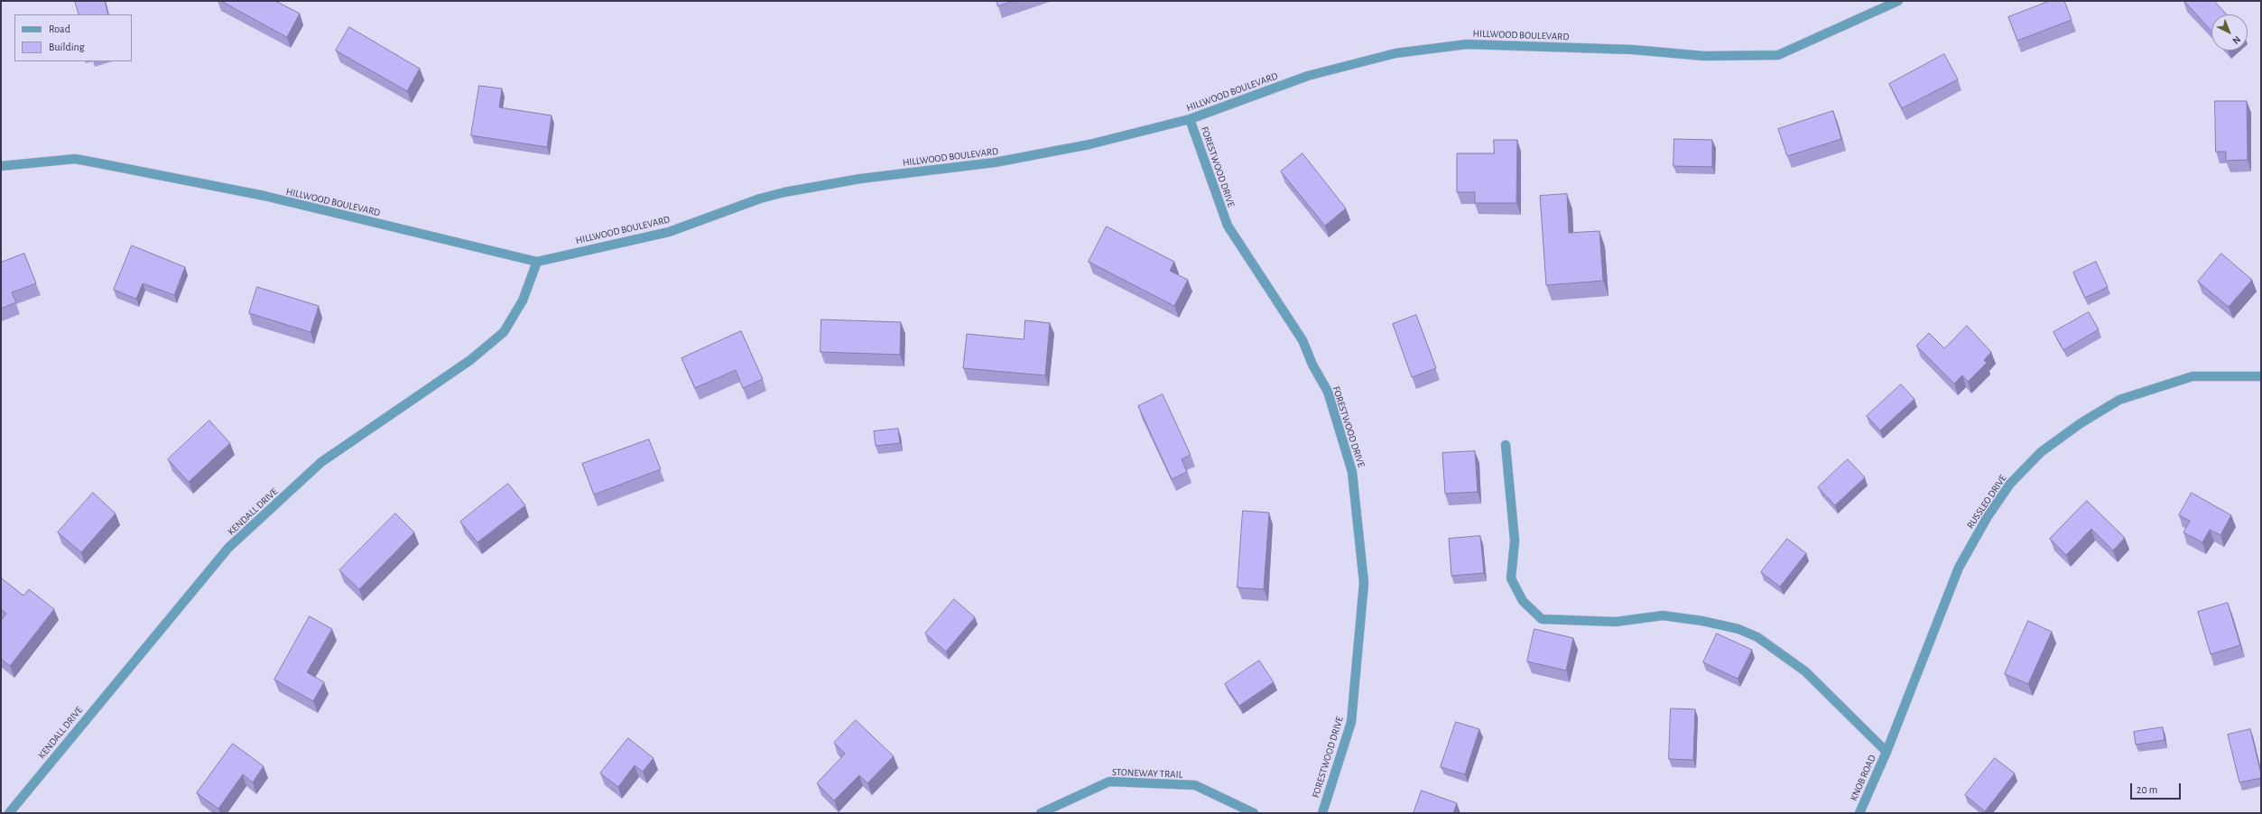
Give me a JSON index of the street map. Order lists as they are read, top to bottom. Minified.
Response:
{"streets":{"street":["HILLWOOD BOULEVARD","FORESTWOOD DRIVE","RUSSLEO DRIVE","KENDALL DRIVE","STONEWAY TRAIL","KNOB ROAD"]},"crossings":[["HILLWOOD BOULEVARD","FORESTWOOD DRIVE"],["HILLWOOD BOULEVARD","KENDALL DRIVE"],["RUSSLEO DRIVE","KNOB ROAD"]],"legend":["Road","Building"],"scale_bar":"20 m","north":"bottom right"}
